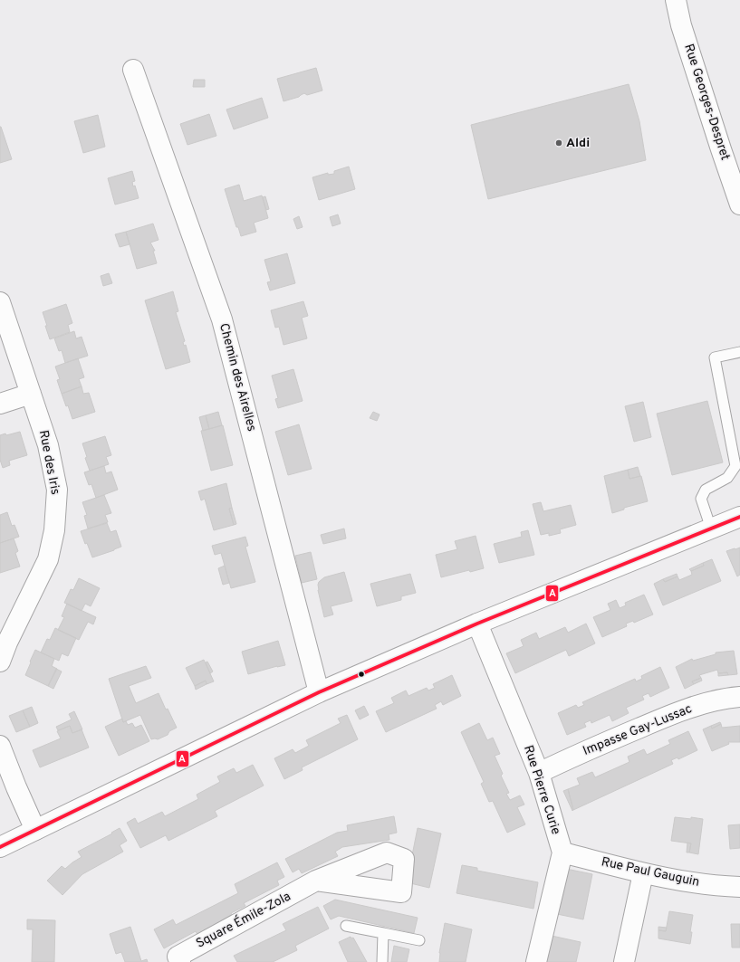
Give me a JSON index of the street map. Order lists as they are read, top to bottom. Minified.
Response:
{"streets":{"street":["Rue Georges-Despret","Chemin des Airelles","Rue des Iris","Impasse Gay-Lussac","Rue Pierre Curie","Rue Paul Gauguin","Square Émile-Zola"]},"crossings":[["Impasse Gay-Lussac","Rue Pierre Curie"],["Rue Pierre Curie","Rue Paul Gauguin"]],"places":["Aldi"],"lines":["transit line A"]}
